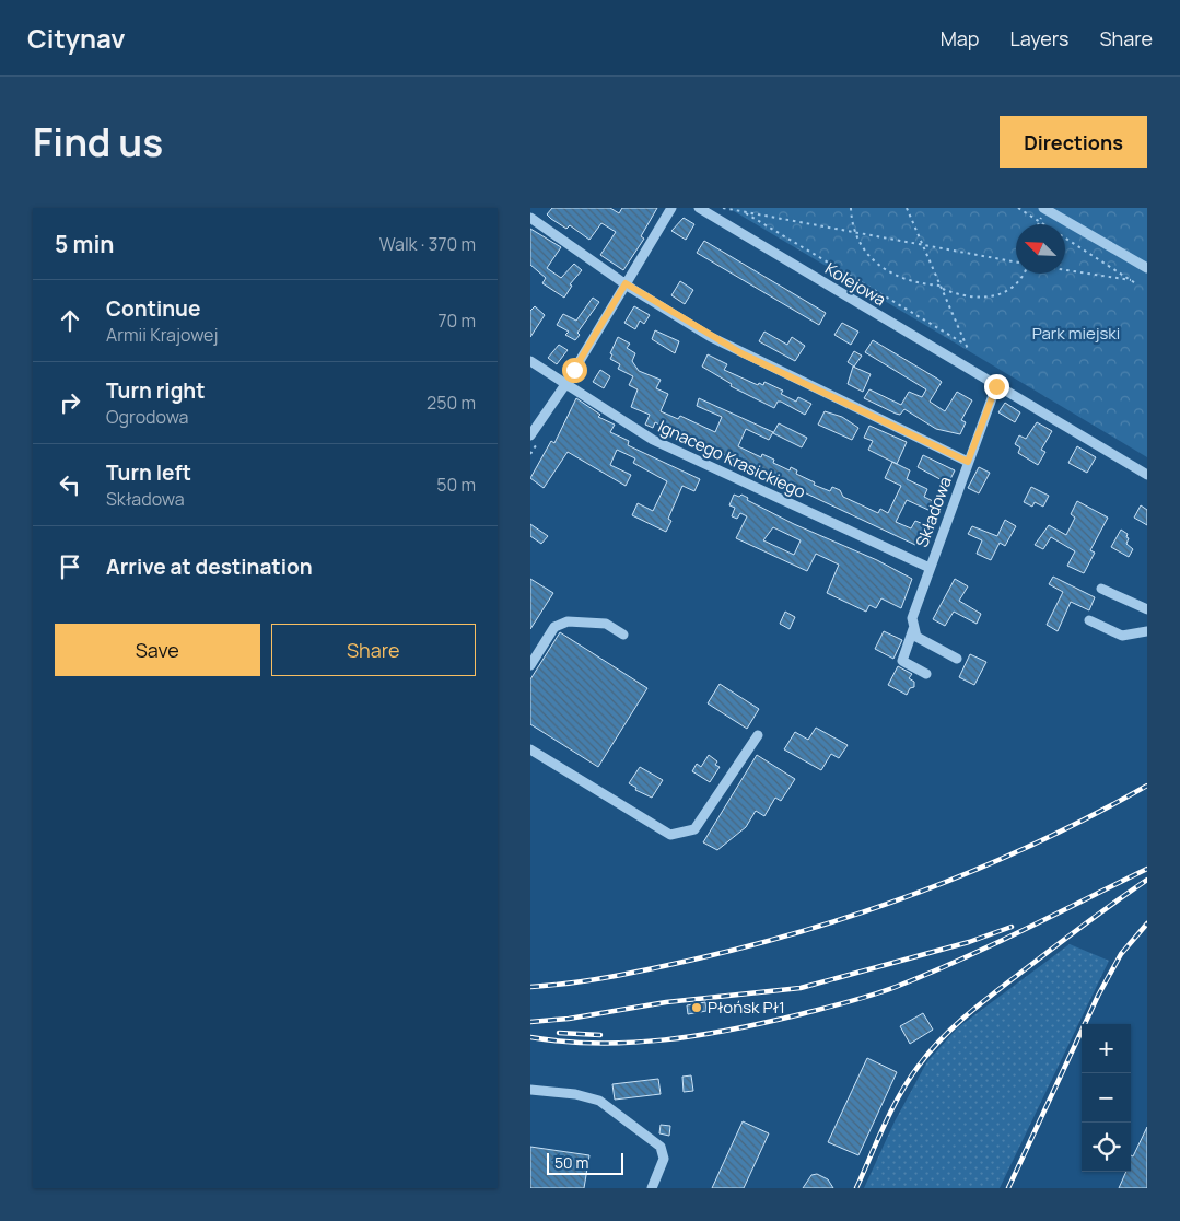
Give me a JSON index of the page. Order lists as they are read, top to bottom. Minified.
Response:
{"streets":{"street":["Kolejowa","Ignacego Krasickiego","Składowa"]},"crossings":[["Kolejowa","Składowa"],["Ignacego Krasickiego","Składowa"]],"parks":["Park miejski"],"places":["Płońsk Pł1"],"scale_bar":"50 m","north":"top left","page":{"header":"Citynav","nav":["Map","Layers","Share"],"title":"Find us","buttons":["Directions",["Save","Share"]],"heading":["5 min","Walk · 370 m"],"list":[["Continue","Armii Krajowej","70 m"],["Turn right","Ogrodowa","250 m"],["Turn left","Składowa","50 m"],"Arrive at destination"],"map_buttons":["+","−"],"scale":"50 m"}}
